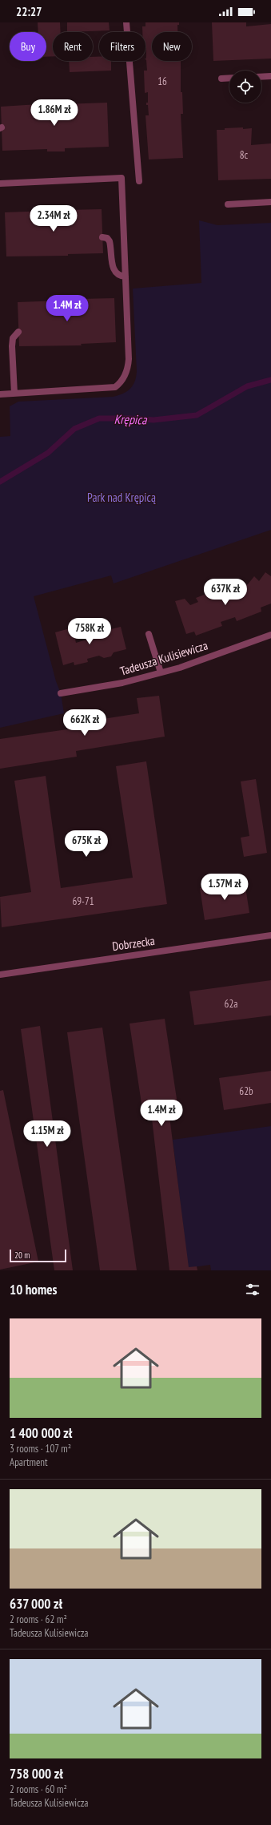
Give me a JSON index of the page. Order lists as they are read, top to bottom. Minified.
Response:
{"streets":{"street":["Tadeusza Kulisiewicza","Dobrzecka"]},"water":["Krępica"],"parks":["Park nad Krępicą"],"house_numbers":["16","8c","69-71","62a","62b"],"scale_bar":"20 m","page":{"status":"22:27","chip":["Buy","Rent","Filters","New"],"price":["1.86M zł","2.34M zł","1.4M zł","637K zł","758K zł","662K zł","675K zł","1.57M zł","1.4M zł","1.15M zł"],"scale":"20 m","heading":"10 homes","list":[{"name":"1 400 000 zł","note":"3 rooms · 107 m² · Apartment"},{"name":"637 000 zł","note":"2 rooms · 62 m² · Tadeusza Kulisiewicza"},{"name":"758 000 zł","note":"2 rooms · 60 m² · Tadeusza Kulisiewicza"}]}}
